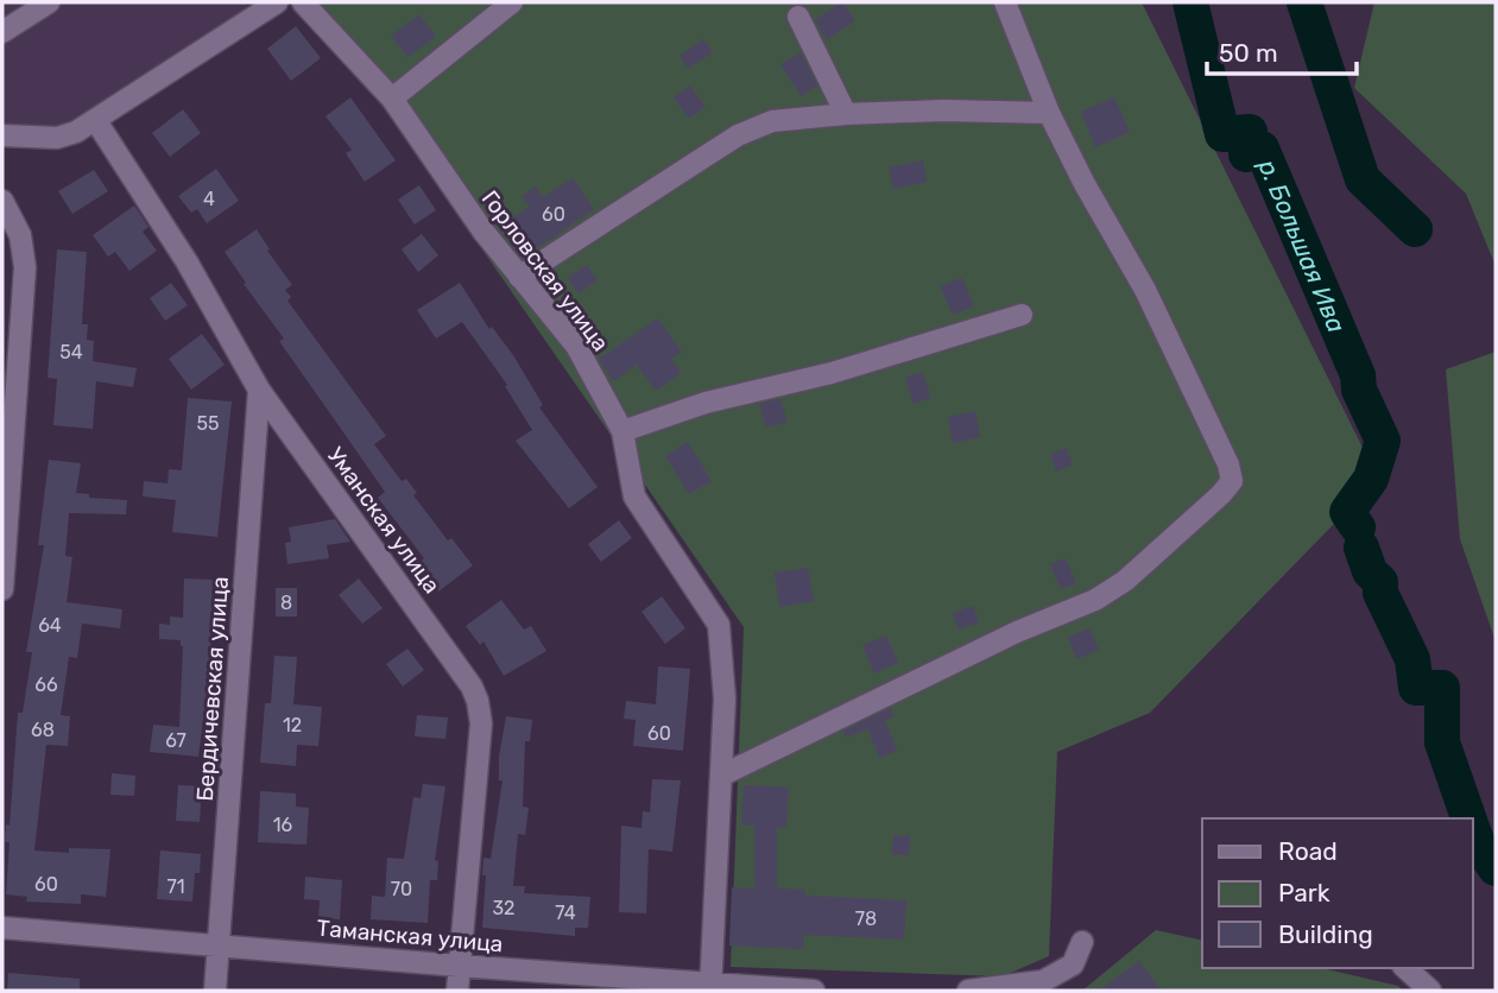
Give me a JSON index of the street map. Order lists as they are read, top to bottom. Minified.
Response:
{"streets":{"street":["Горловская улица","Уманская улица","Бердичевская улица","Таманская улица"]},"crossings":[["Горловская улица","Таманская улица"],["Уманская улица","Бердичевская улица"],["Уманская улица","Таманская улица"],["Бердичевская улица","Таманская улица"]],"water":["р. Большая Ива"],"house_numbers":["4","60","54","55","8","64","66","12","68","60","67","16","60","71","70","32","74","78"],"legend":["Road","Park","Building"],"scale_bar":"50 m"}
